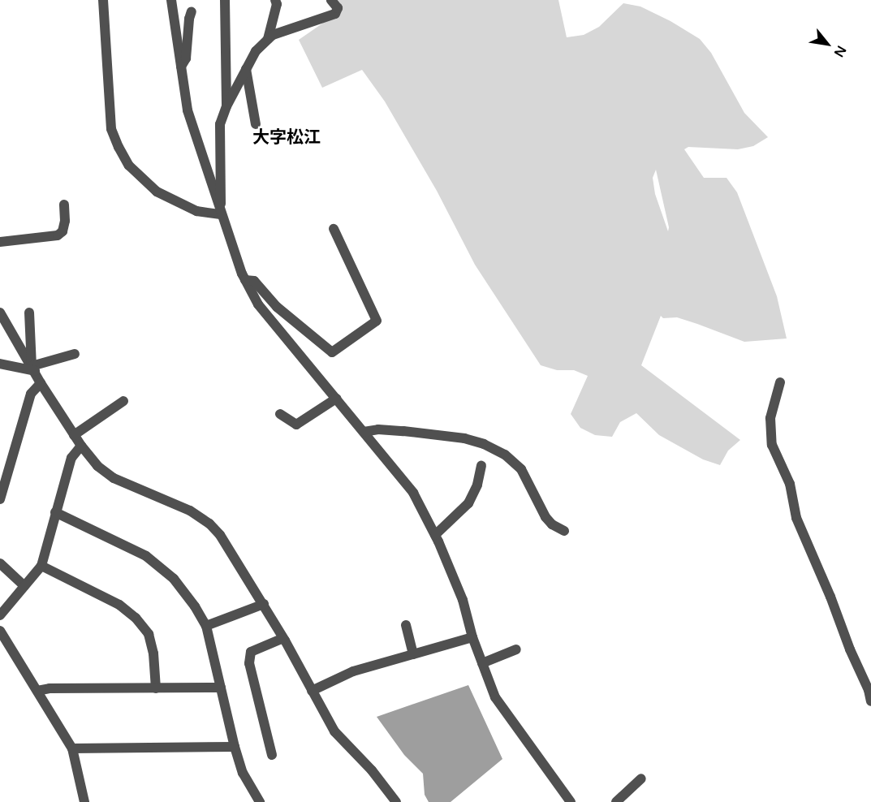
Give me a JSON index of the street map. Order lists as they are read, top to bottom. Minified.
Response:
{"districts":["大字松江"],"north":"bottom right"}
